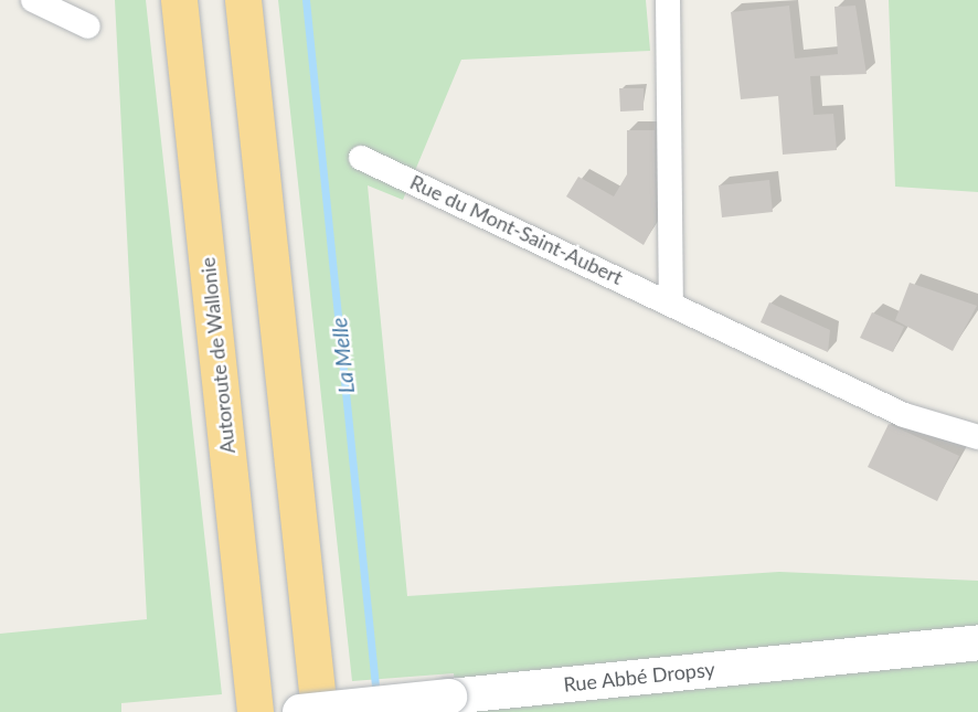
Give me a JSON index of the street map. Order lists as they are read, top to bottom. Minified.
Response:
{"streets":{"highway":["Autoroute de Wallonie"],"street":["Rue du Mont-Saint-Aubert","Rue Abbé Dropsy"]},"water":["La Melle"]}
